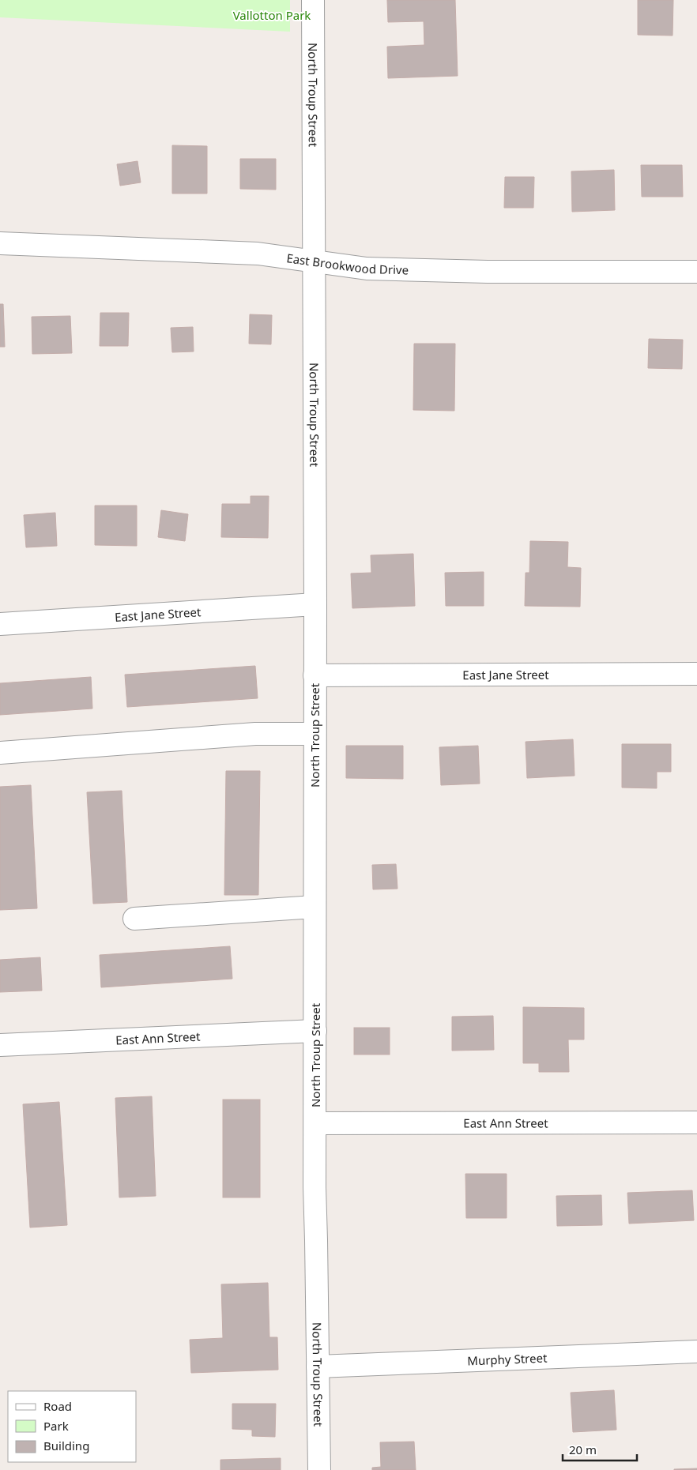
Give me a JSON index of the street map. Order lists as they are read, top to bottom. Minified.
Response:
{"streets":{"street":["North Troup Street","East Brookwood Drive","East Jane Street","East Ann Street","Murphy Street"]},"crossings":[["North Troup Street","East Brookwood Drive"],["North Troup Street","East Jane Street"],["North Troup Street","East Ann Street"],["North Troup Street","Murphy Street"]],"parks":["Vallotton Park"],"legend":["Road","Park","Building"],"scale_bar":"20 m"}
